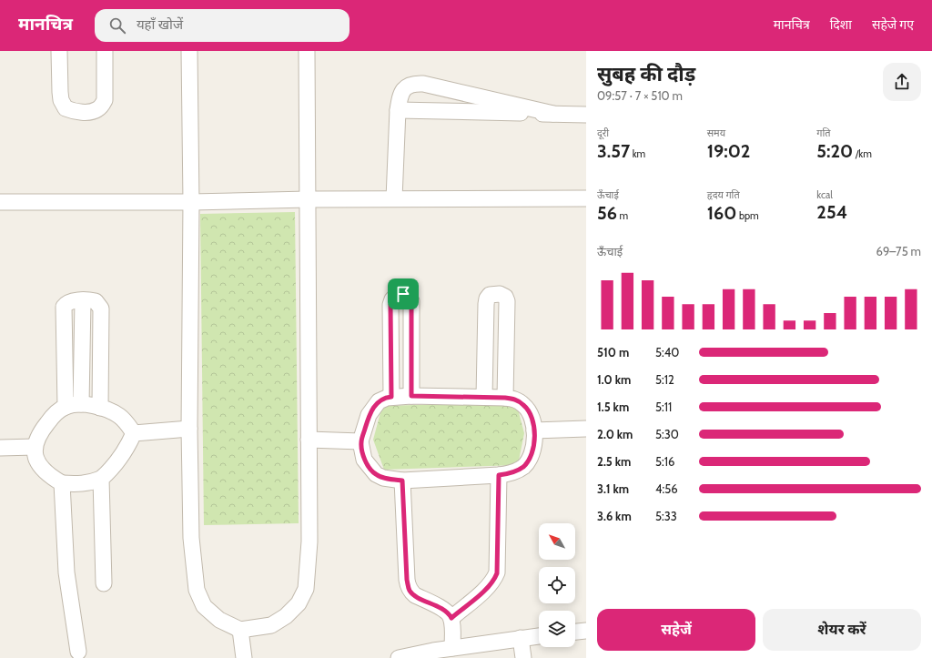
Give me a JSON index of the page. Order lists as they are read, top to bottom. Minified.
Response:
{"north":"top left","page":{"header":"मानचित्र","search":"यहाँ खोजें","nav":["मानचित्र","दिशा","सहेजे गए"],"heading":["सुबह की दौड़","09:57 · 7 × 510 m"],"stats":[["दूरी","3.57 km"],["समय","19:02"],["गति","5:20 /km"],["ऊँचाई","56 m"],["हृदय गति","160 bpm"],["kcal","254"]],"chart":["ऊँचाई","69–75 m"],"list":[{"name":"510 m","note":"5:40"},{"name":"1.0 km","note":"5:12"},{"name":"1.5 km","note":"5:11"},{"name":"2.0 km","note":"5:30"},{"name":"2.5 km","note":"5:16"},{"name":"3.1 km","note":"4:56"},{"name":"3.6 km","note":"5:33"}],"buttons":["सहेजें","शेयर करें"]}}
